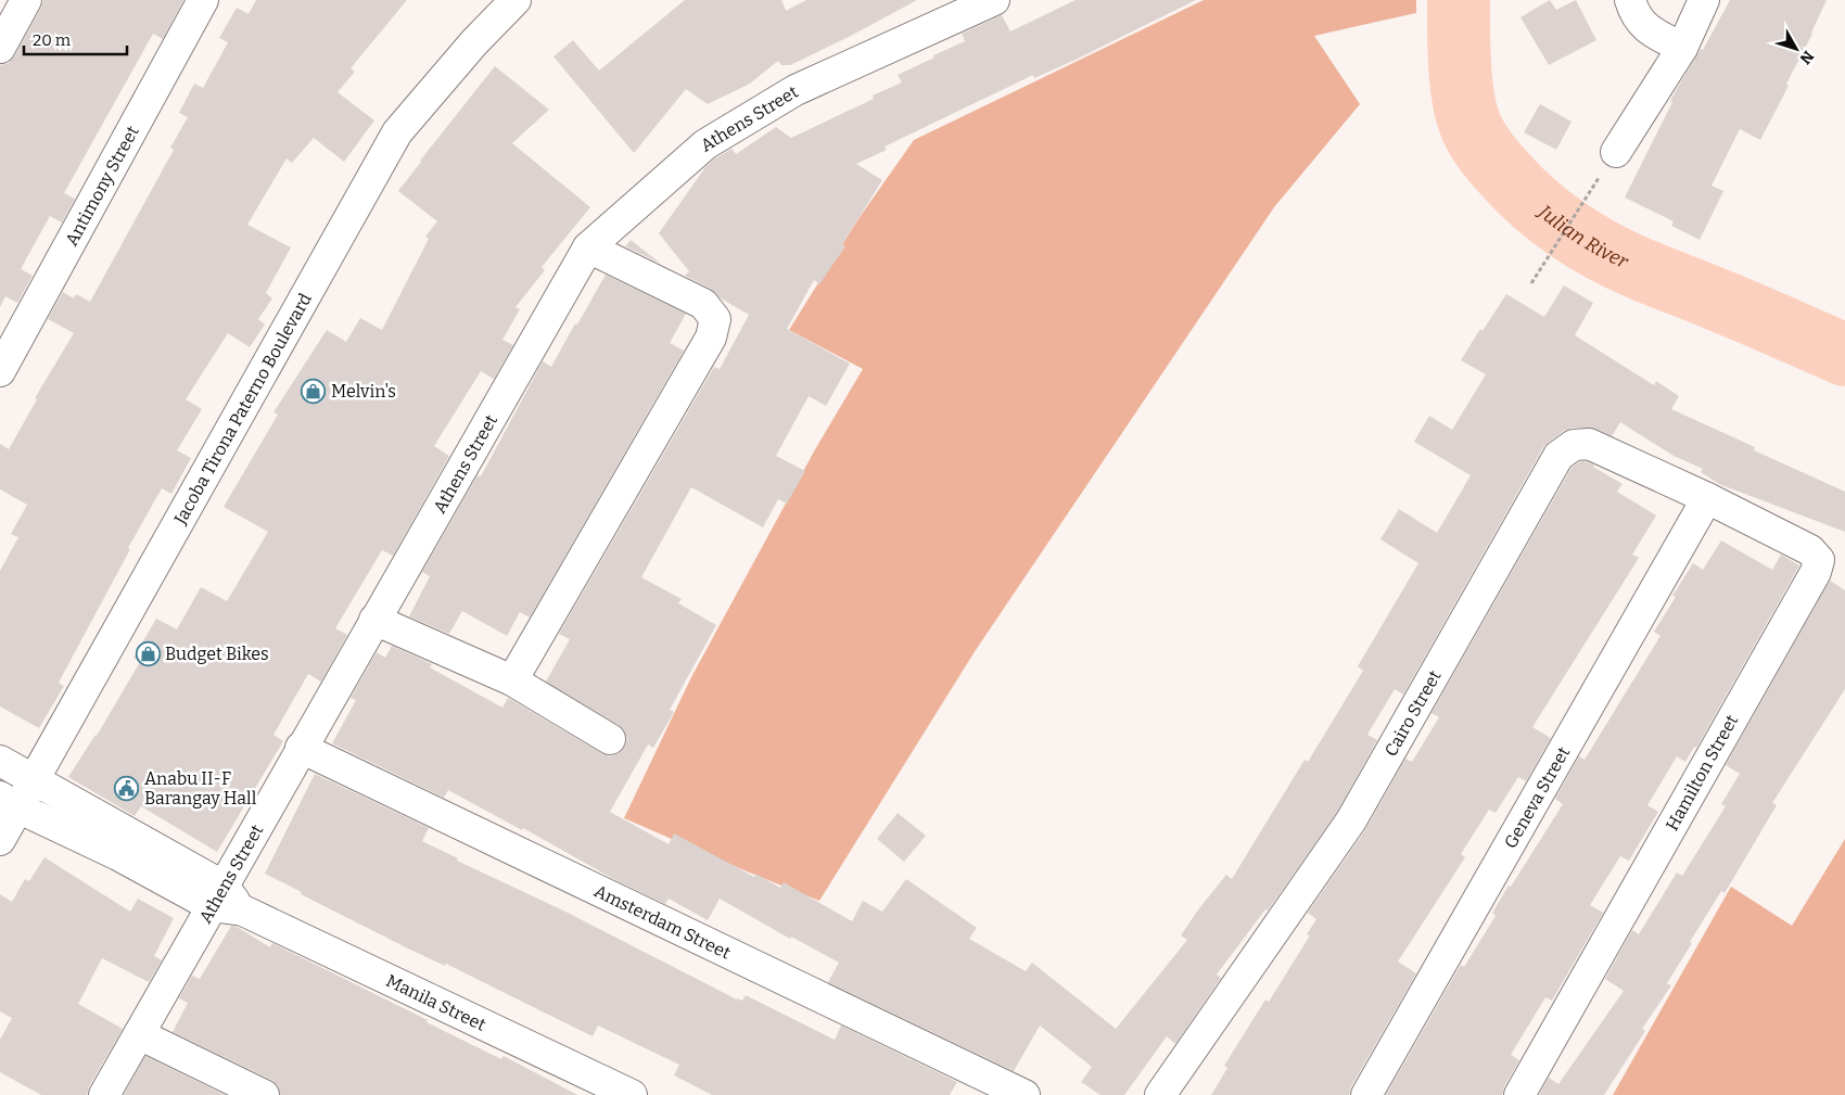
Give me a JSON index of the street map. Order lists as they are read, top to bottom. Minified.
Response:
{"streets":{"street":["Athens Street","Antimony Street","Jacoba Tirona Paterno Boulevard","Cairo Street","Hamilton Street","Geneva Street","Amsterdam Street","Manila Street"]},"crossings":[["Athens Street","Amsterdam Street"],["Athens Street","Manila Street"],["Jacoba Tirona Paterno Boulevard","Manila Street"],["Cairo Street","Hamilton Street"],["Cairo Street","Geneva Street"],["Hamilton Street","Geneva Street"]],"water":["Julian River"],"places":{"shop":["Melvin's","Budget Bikes"],"public building":["Anabu II-F Barangay Hall"]},"scale_bar":"20 m","north":"bottom right"}
